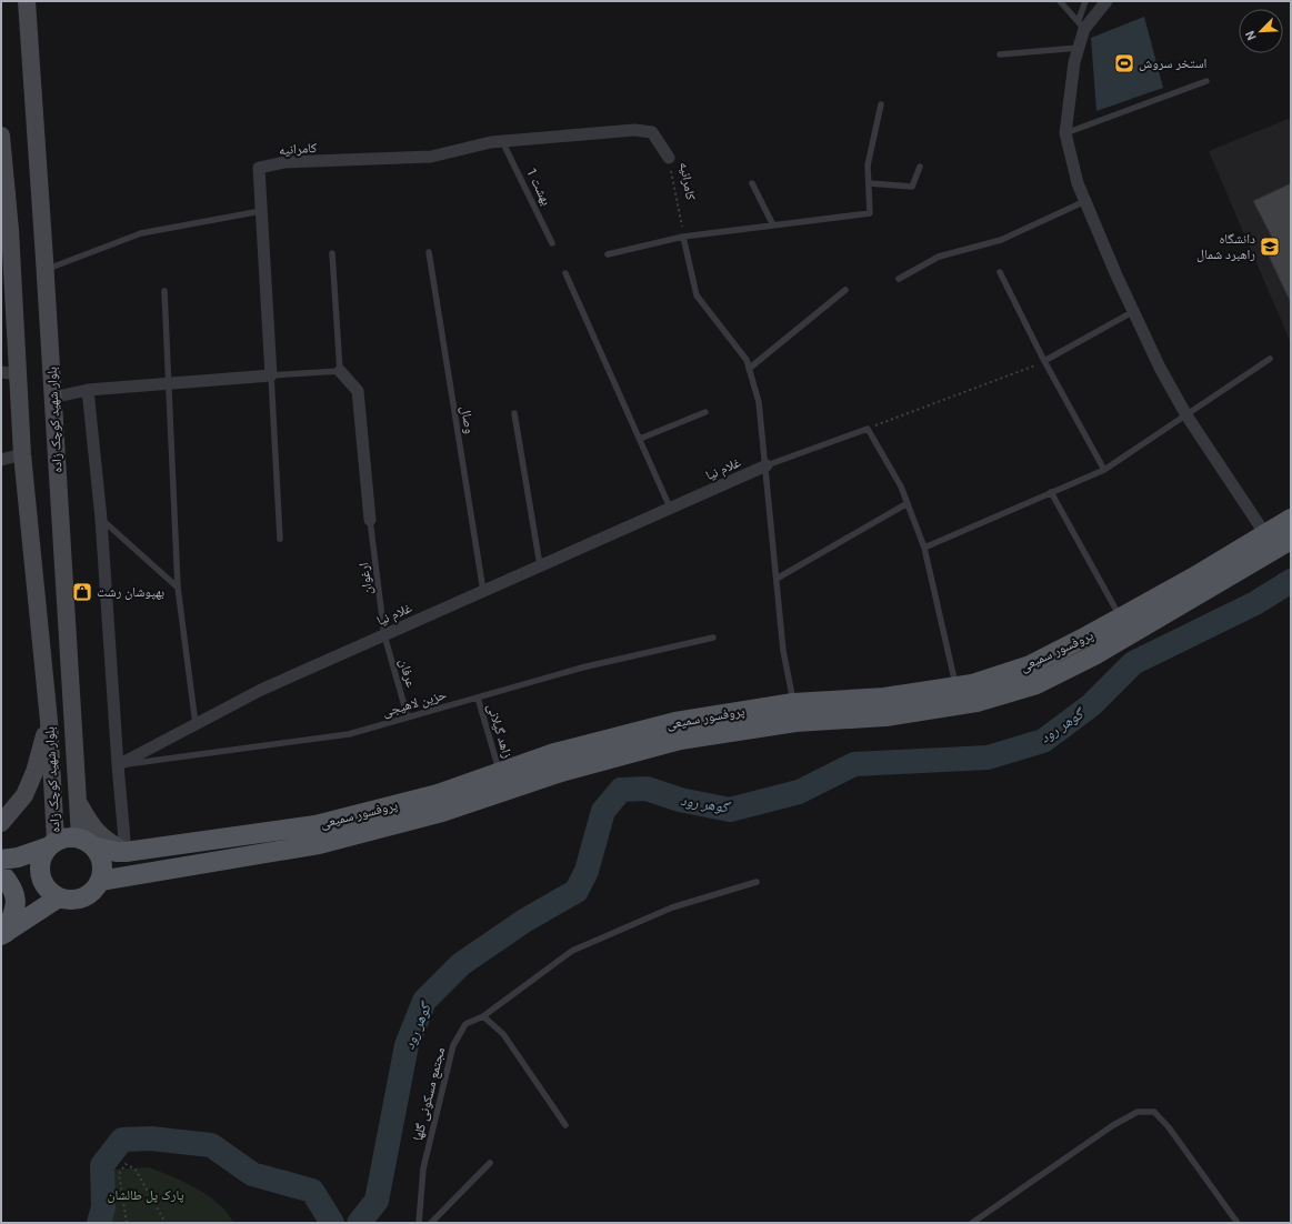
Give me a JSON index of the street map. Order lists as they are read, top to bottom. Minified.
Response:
{"streets":{"main road":["بلوار شهید کوچک زاده","پروفسور سمیعی"],"street":["کامرانیه","غلام نیا"],"lane":["بهشت 1","وصال","ارغوان","عرفان","حزین لاهیجی","زاهد گیلانی","مجتمع مسکونی گلها"]},"crossings":[["کامرانیه","بهشت 1"],["بلوار شهید کوچک زاده","پروفسور سمیعی"],["وصال","غلام نیا"],["غلام نیا","ارغوان"],["غلام نیا","عرفان"],["غلام نیا","حزین لاهیجی"],["ارغوان","عرفان"],["پروفسور سمیعی","زاهد گیلانی"],["عرفان","حزین لاهیجی"],["حزین لاهیجی","زاهد گیلانی"]],"water":["گوهر رود"],"parks":["پارک پل طالشان"],"places":{"sports":["استخر سروش"],"school or university":["دانشگاه راهبرد شمال"],"shop":["بهپوشان رشت"]},"north":"bottom left"}
